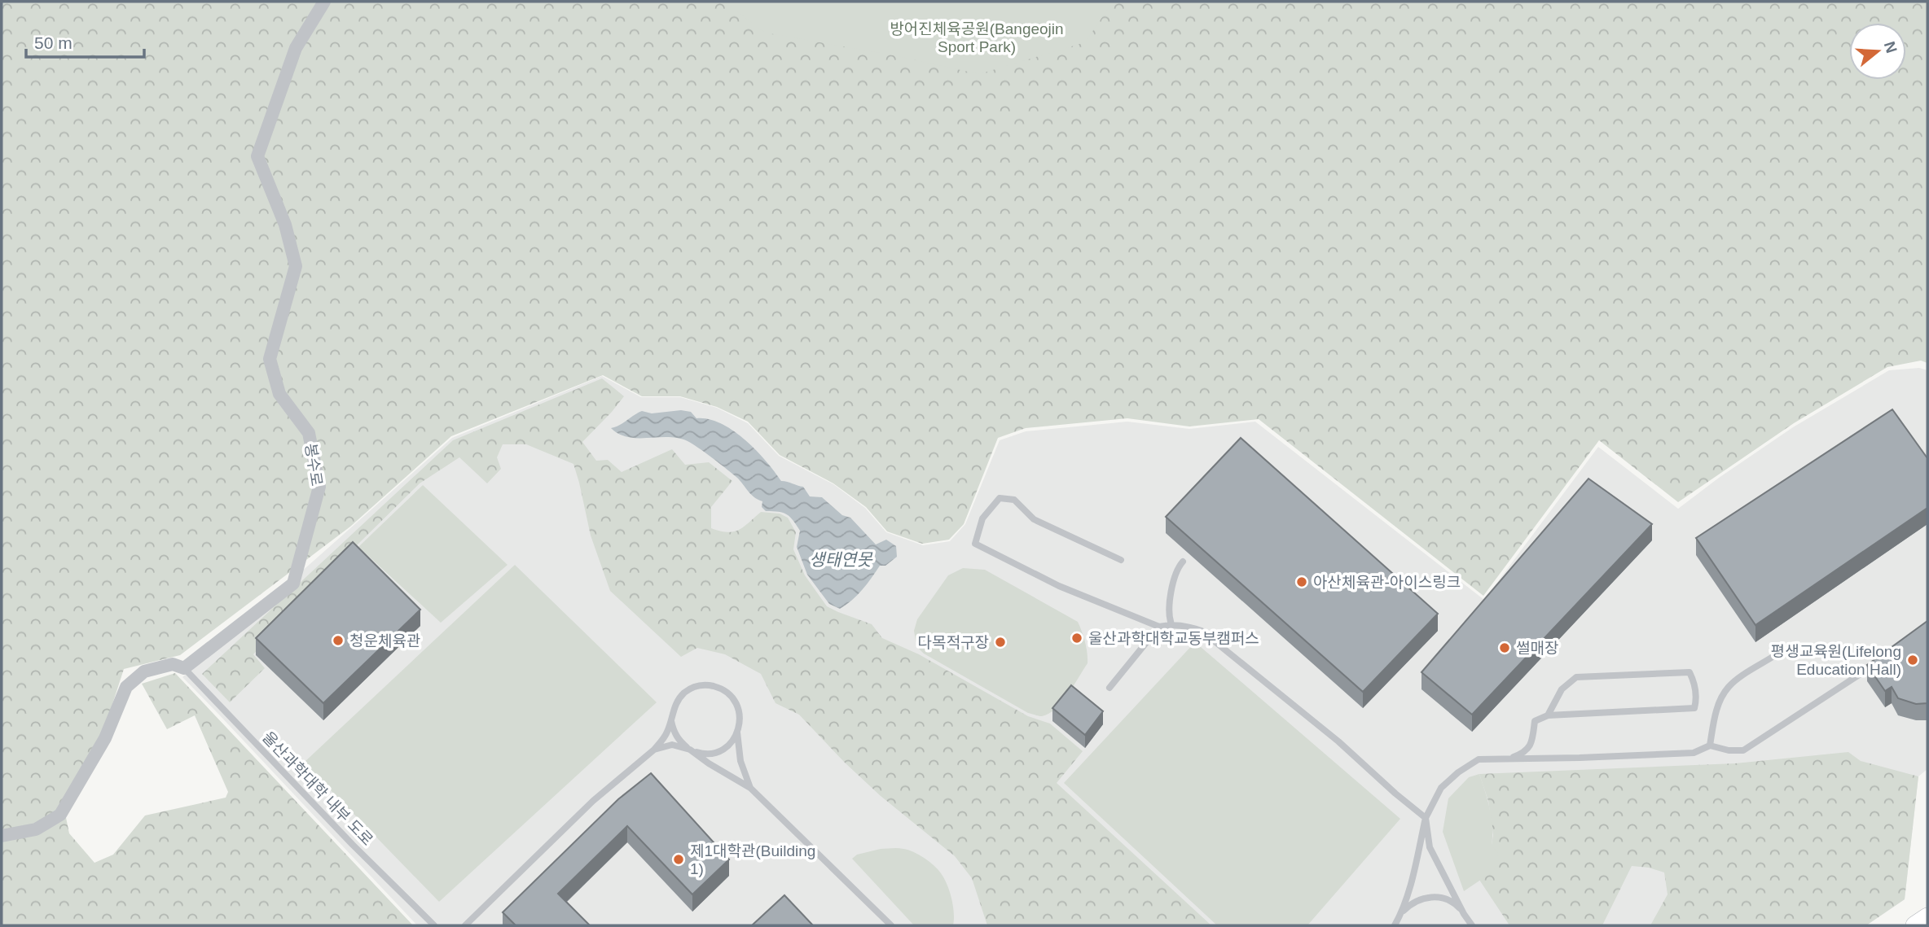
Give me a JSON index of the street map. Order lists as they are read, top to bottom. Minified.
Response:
{"streets":{"street":["봉수로"],"lane":["울산과학대학 내부 도로"]},"crossings":[["봉수로","울산과학대학 내부 도로"]],"water":["생태연못"],"parks":["방어진체육공원(Bangeojin Sport Park)"],"places":["아산체육관-아이스링크","울산과학대학교동부캠퍼스","청운체육관","다목적구장","썰매장","평생교육원(Lifelong Education Hall)","제1대학관(Building 1)"],"scale_bar":"50 m","north":"right"}
